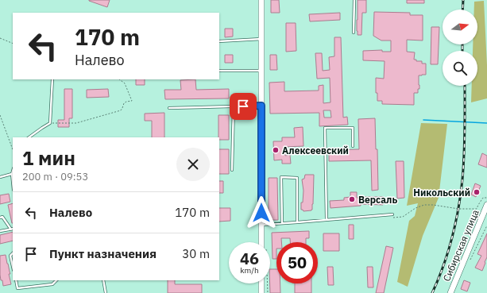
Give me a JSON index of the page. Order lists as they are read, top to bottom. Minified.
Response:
{"streets":{"main road":["Сибирская улица"]},"places":["Алексеевский","Никольский","Версаль"],"north":"right","page":{"turn":["170 m","Налево"],"heading":["1 мин","200 m · 09:53"],"list":[{"name":"Налево","value":"170 m"},{"name":"Пункт назначения","value":"30 m"}],"speed":"46 km/h","limit":"50"}}
